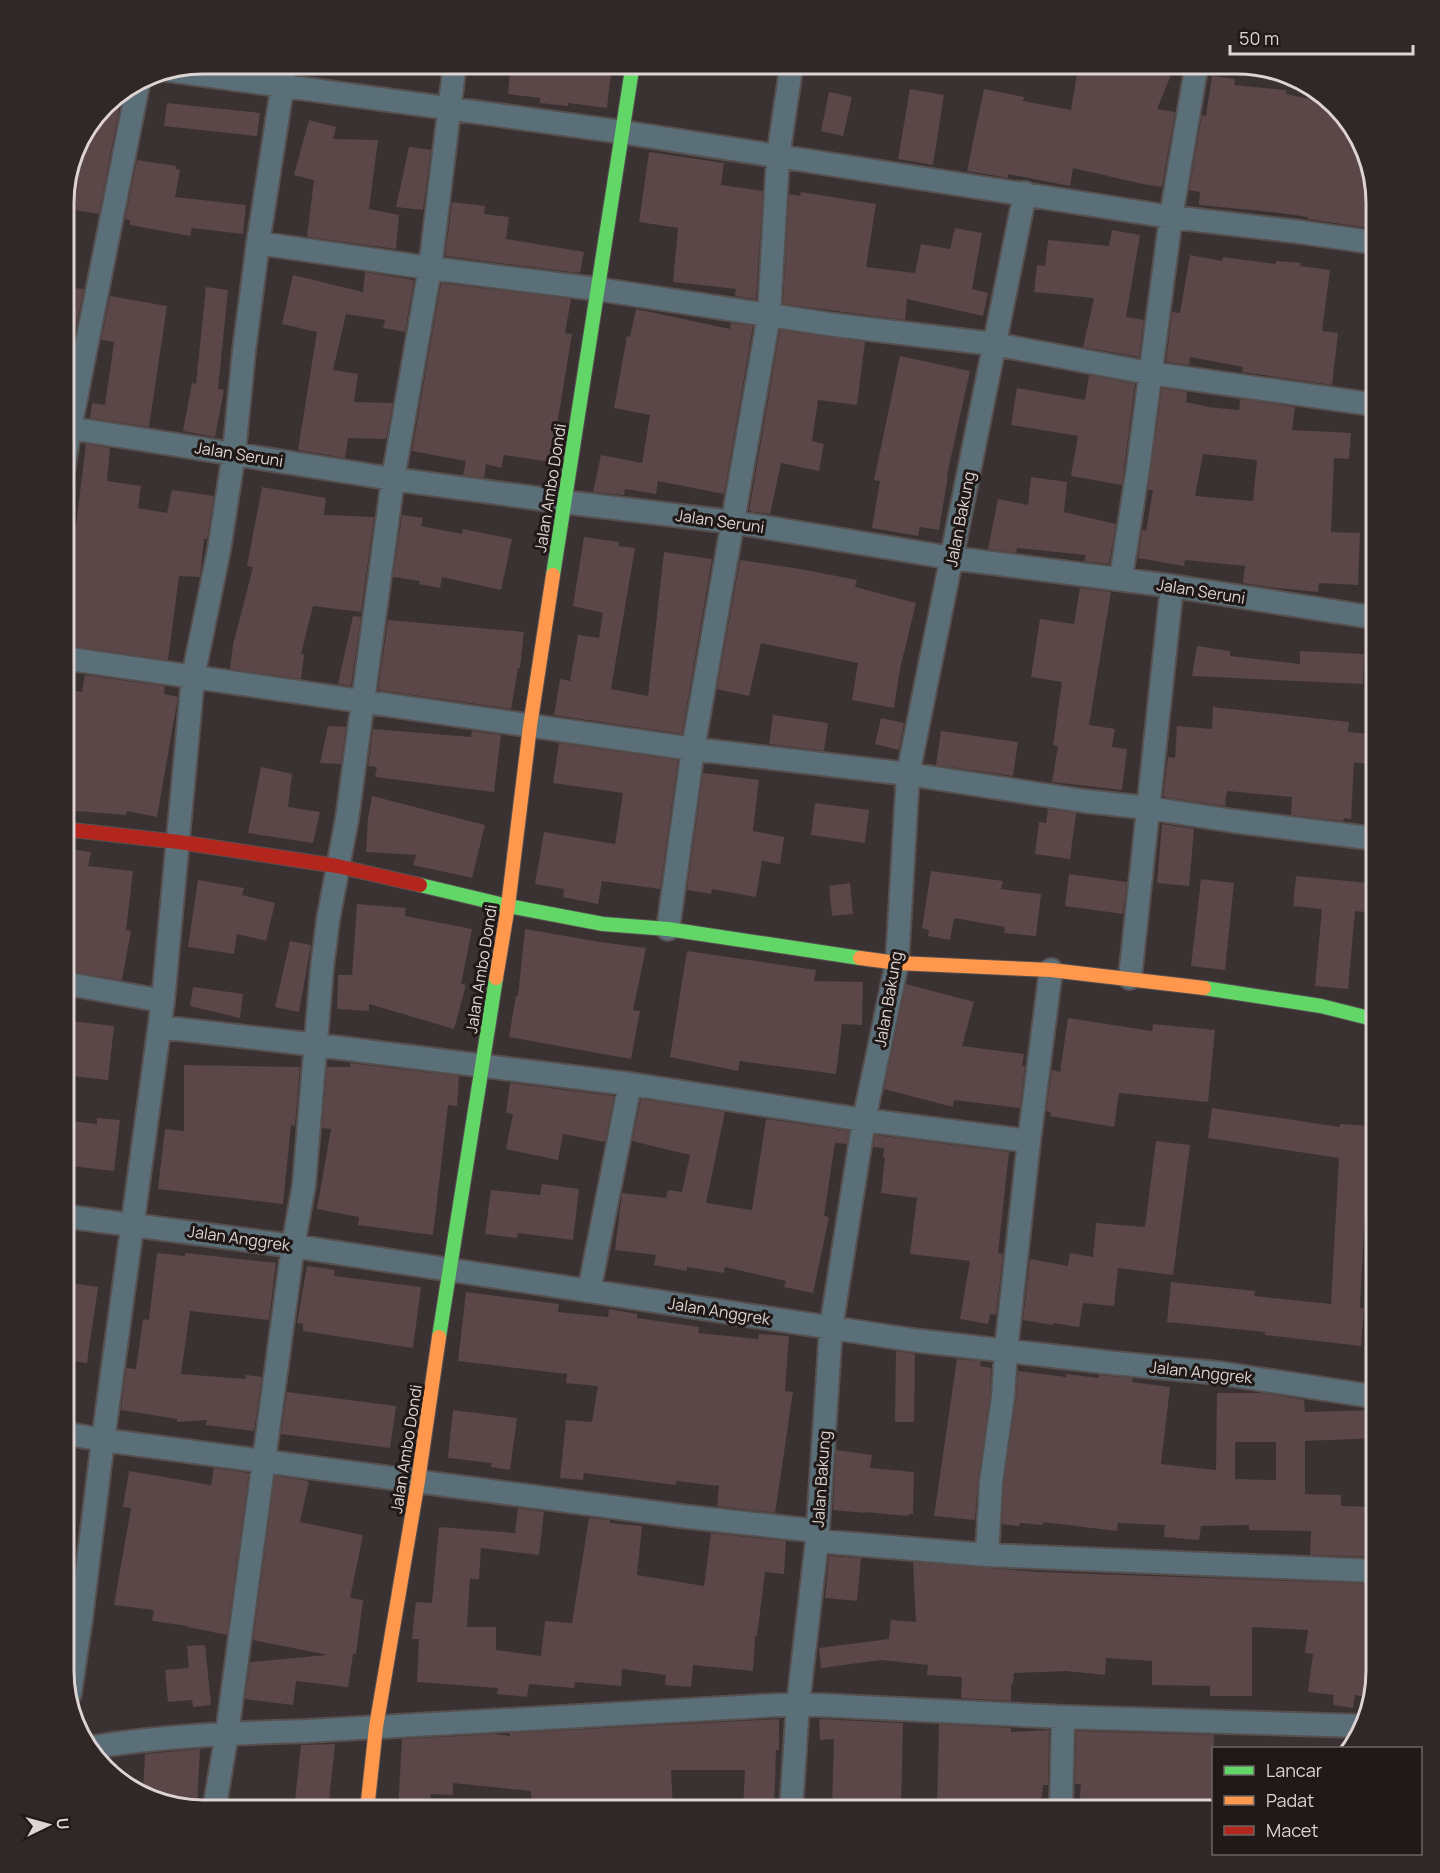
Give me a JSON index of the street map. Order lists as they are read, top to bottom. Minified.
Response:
{"streets":{"street":["Jalan Seruni","Jalan Ambo Dondi","Jalan Bakung","Jalan Anggrek"]},"crossings":[["Jalan Seruni","Jalan Ambo Dondi"],["Jalan Seruni","Jalan Bakung"],["Jalan Ambo Dondi","Jalan Anggrek"],["Jalan Bakung","Jalan Anggrek"]],"legend":["Lancar","Padat","Macet"],"scale_bar":"50 m","north":"right"}
